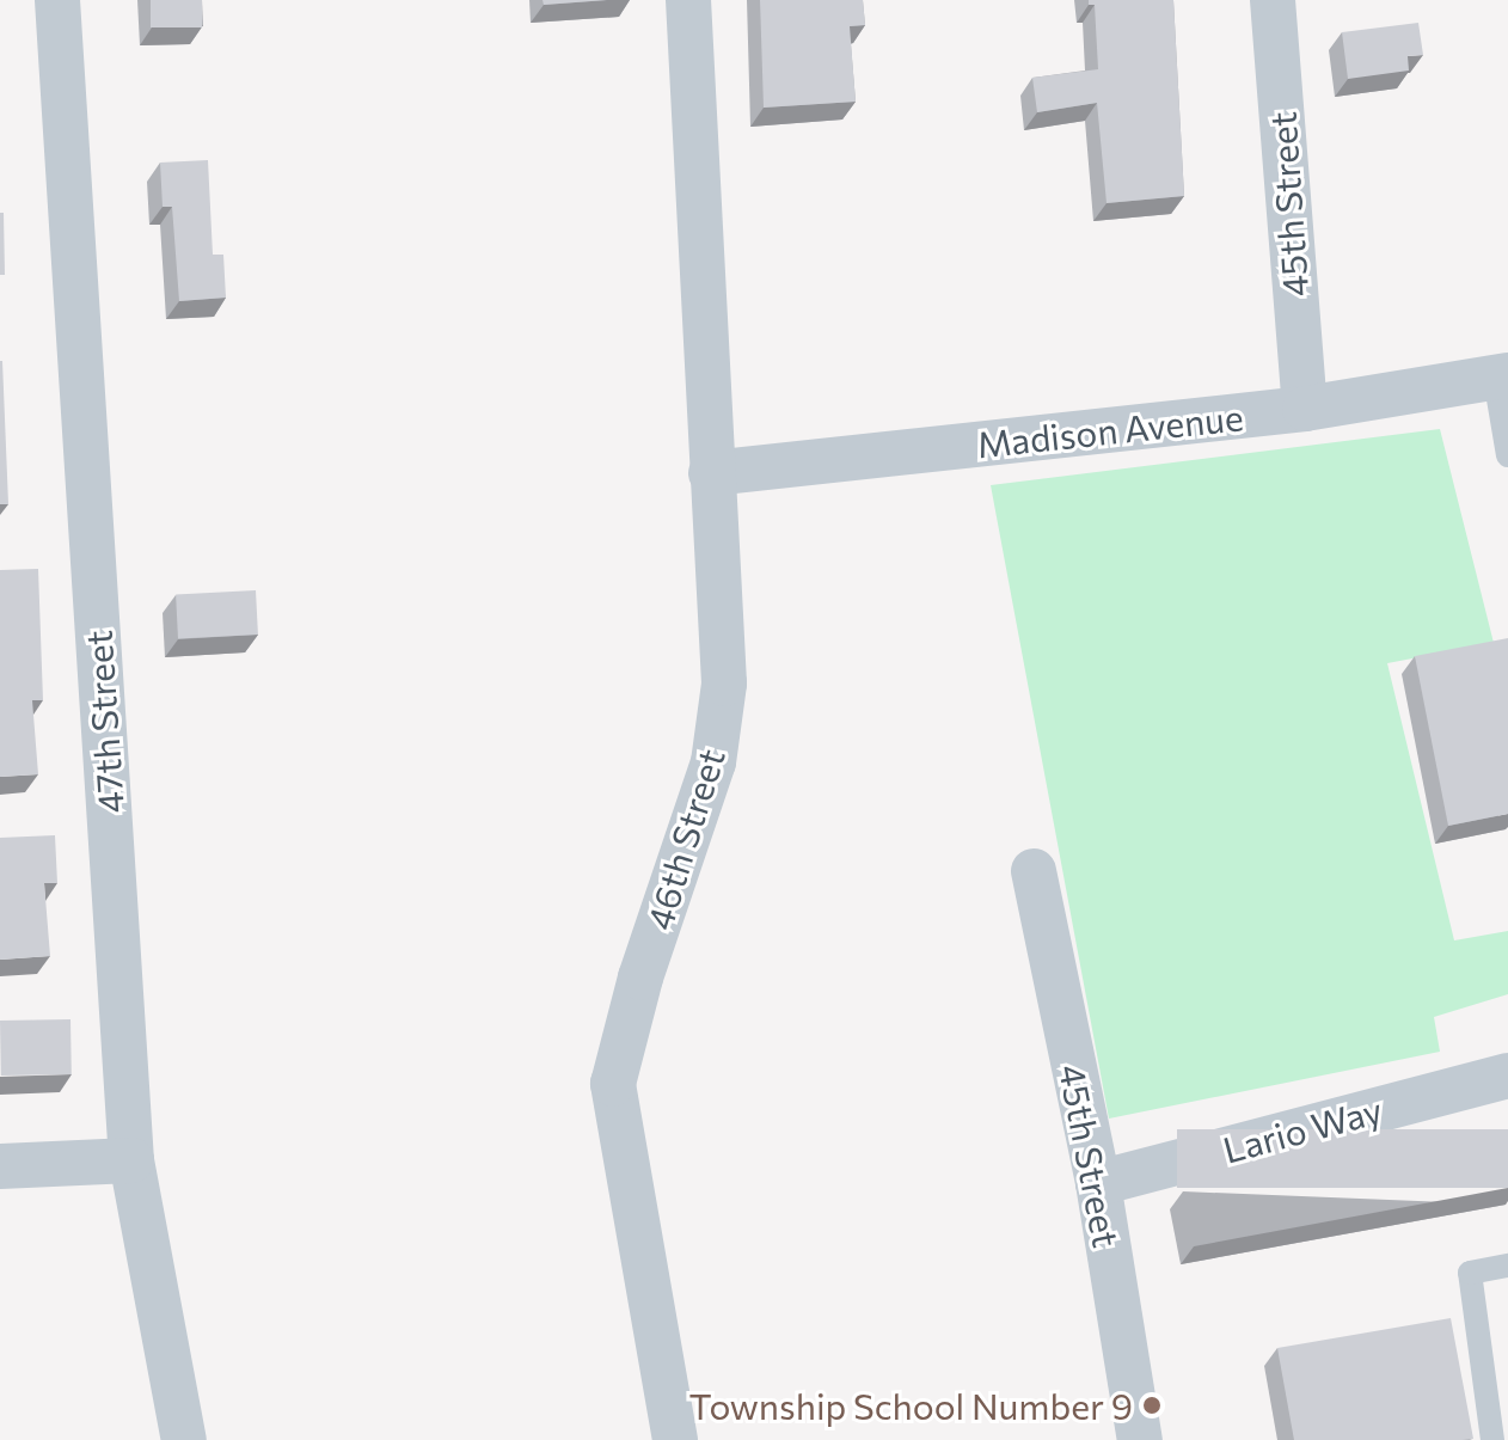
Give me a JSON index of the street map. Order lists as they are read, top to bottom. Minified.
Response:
{"streets":{"street":["45th Street","Madison Avenue","47th Street","46th Street","Lario Way"]},"crossings":[["45th Street","Madison Avenue"],["45th Street","Lario Way"],["Madison Avenue","46th Street"]],"places":["Township School Number 9"]}
